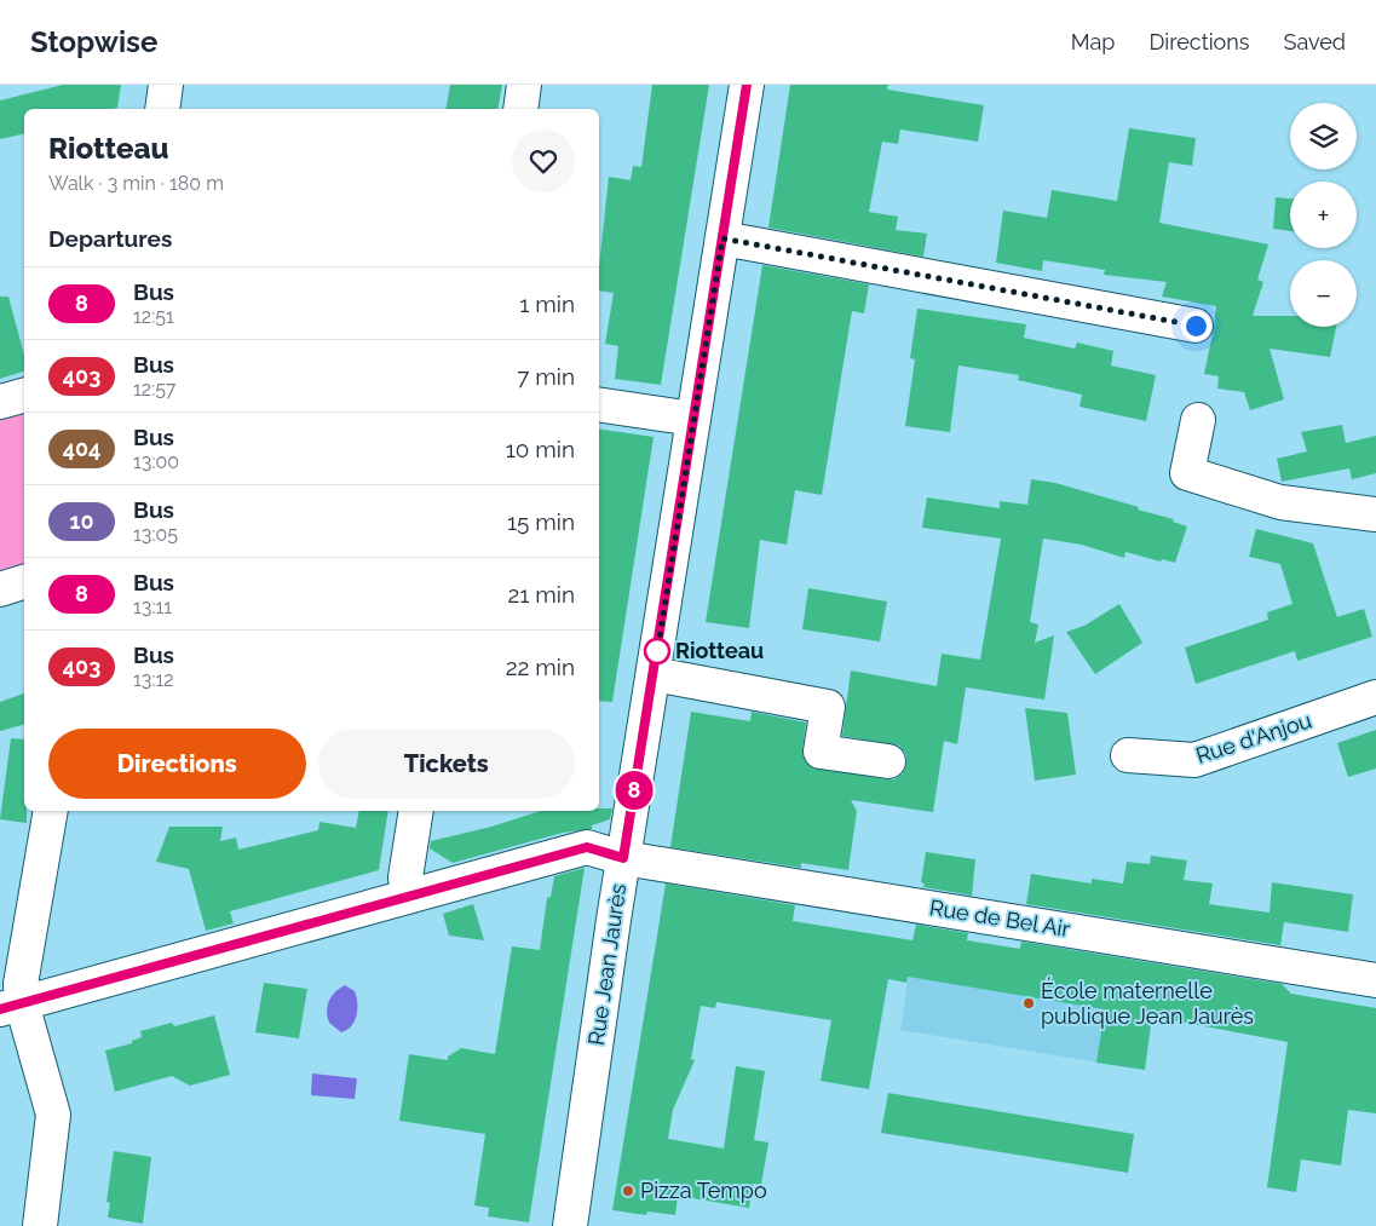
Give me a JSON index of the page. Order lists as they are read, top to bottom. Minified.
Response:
{"streets":{"street":["Rue d'Anjou","Rue de Bel Air","Rue Jean Jaurès"]},"crossings":[["Rue de Bel Air","Rue Jean Jaurès"]],"places":["Riotteau","École maternelle publique Jean Jaurès","Pizza Tempo"],"lines":["bus line 8"],"page":{"header":"Stopwise","nav":["Map","Directions","Saved"],"on_map":"8","map_buttons":["+","−"],"heading":[["Riotteau","Walk · 3 min · 180 m"],"Departures"],"list":[{"mark":"8","name":"Bus","note":"12:51","value":"1 min"},{"mark":"403","name":"Bus","note":"12:57","value":"7 min"},{"mark":"404","name":"Bus","note":"13:00","value":"10 min"},{"mark":"10","name":"Bus","note":"13:05","value":"15 min"},{"mark":"8","name":"Bus","note":"13:11","value":"21 min"},{"mark":"403","name":"Bus","note":"13:12","value":"22 min"}],"buttons":["Directions","Tickets"]}}
